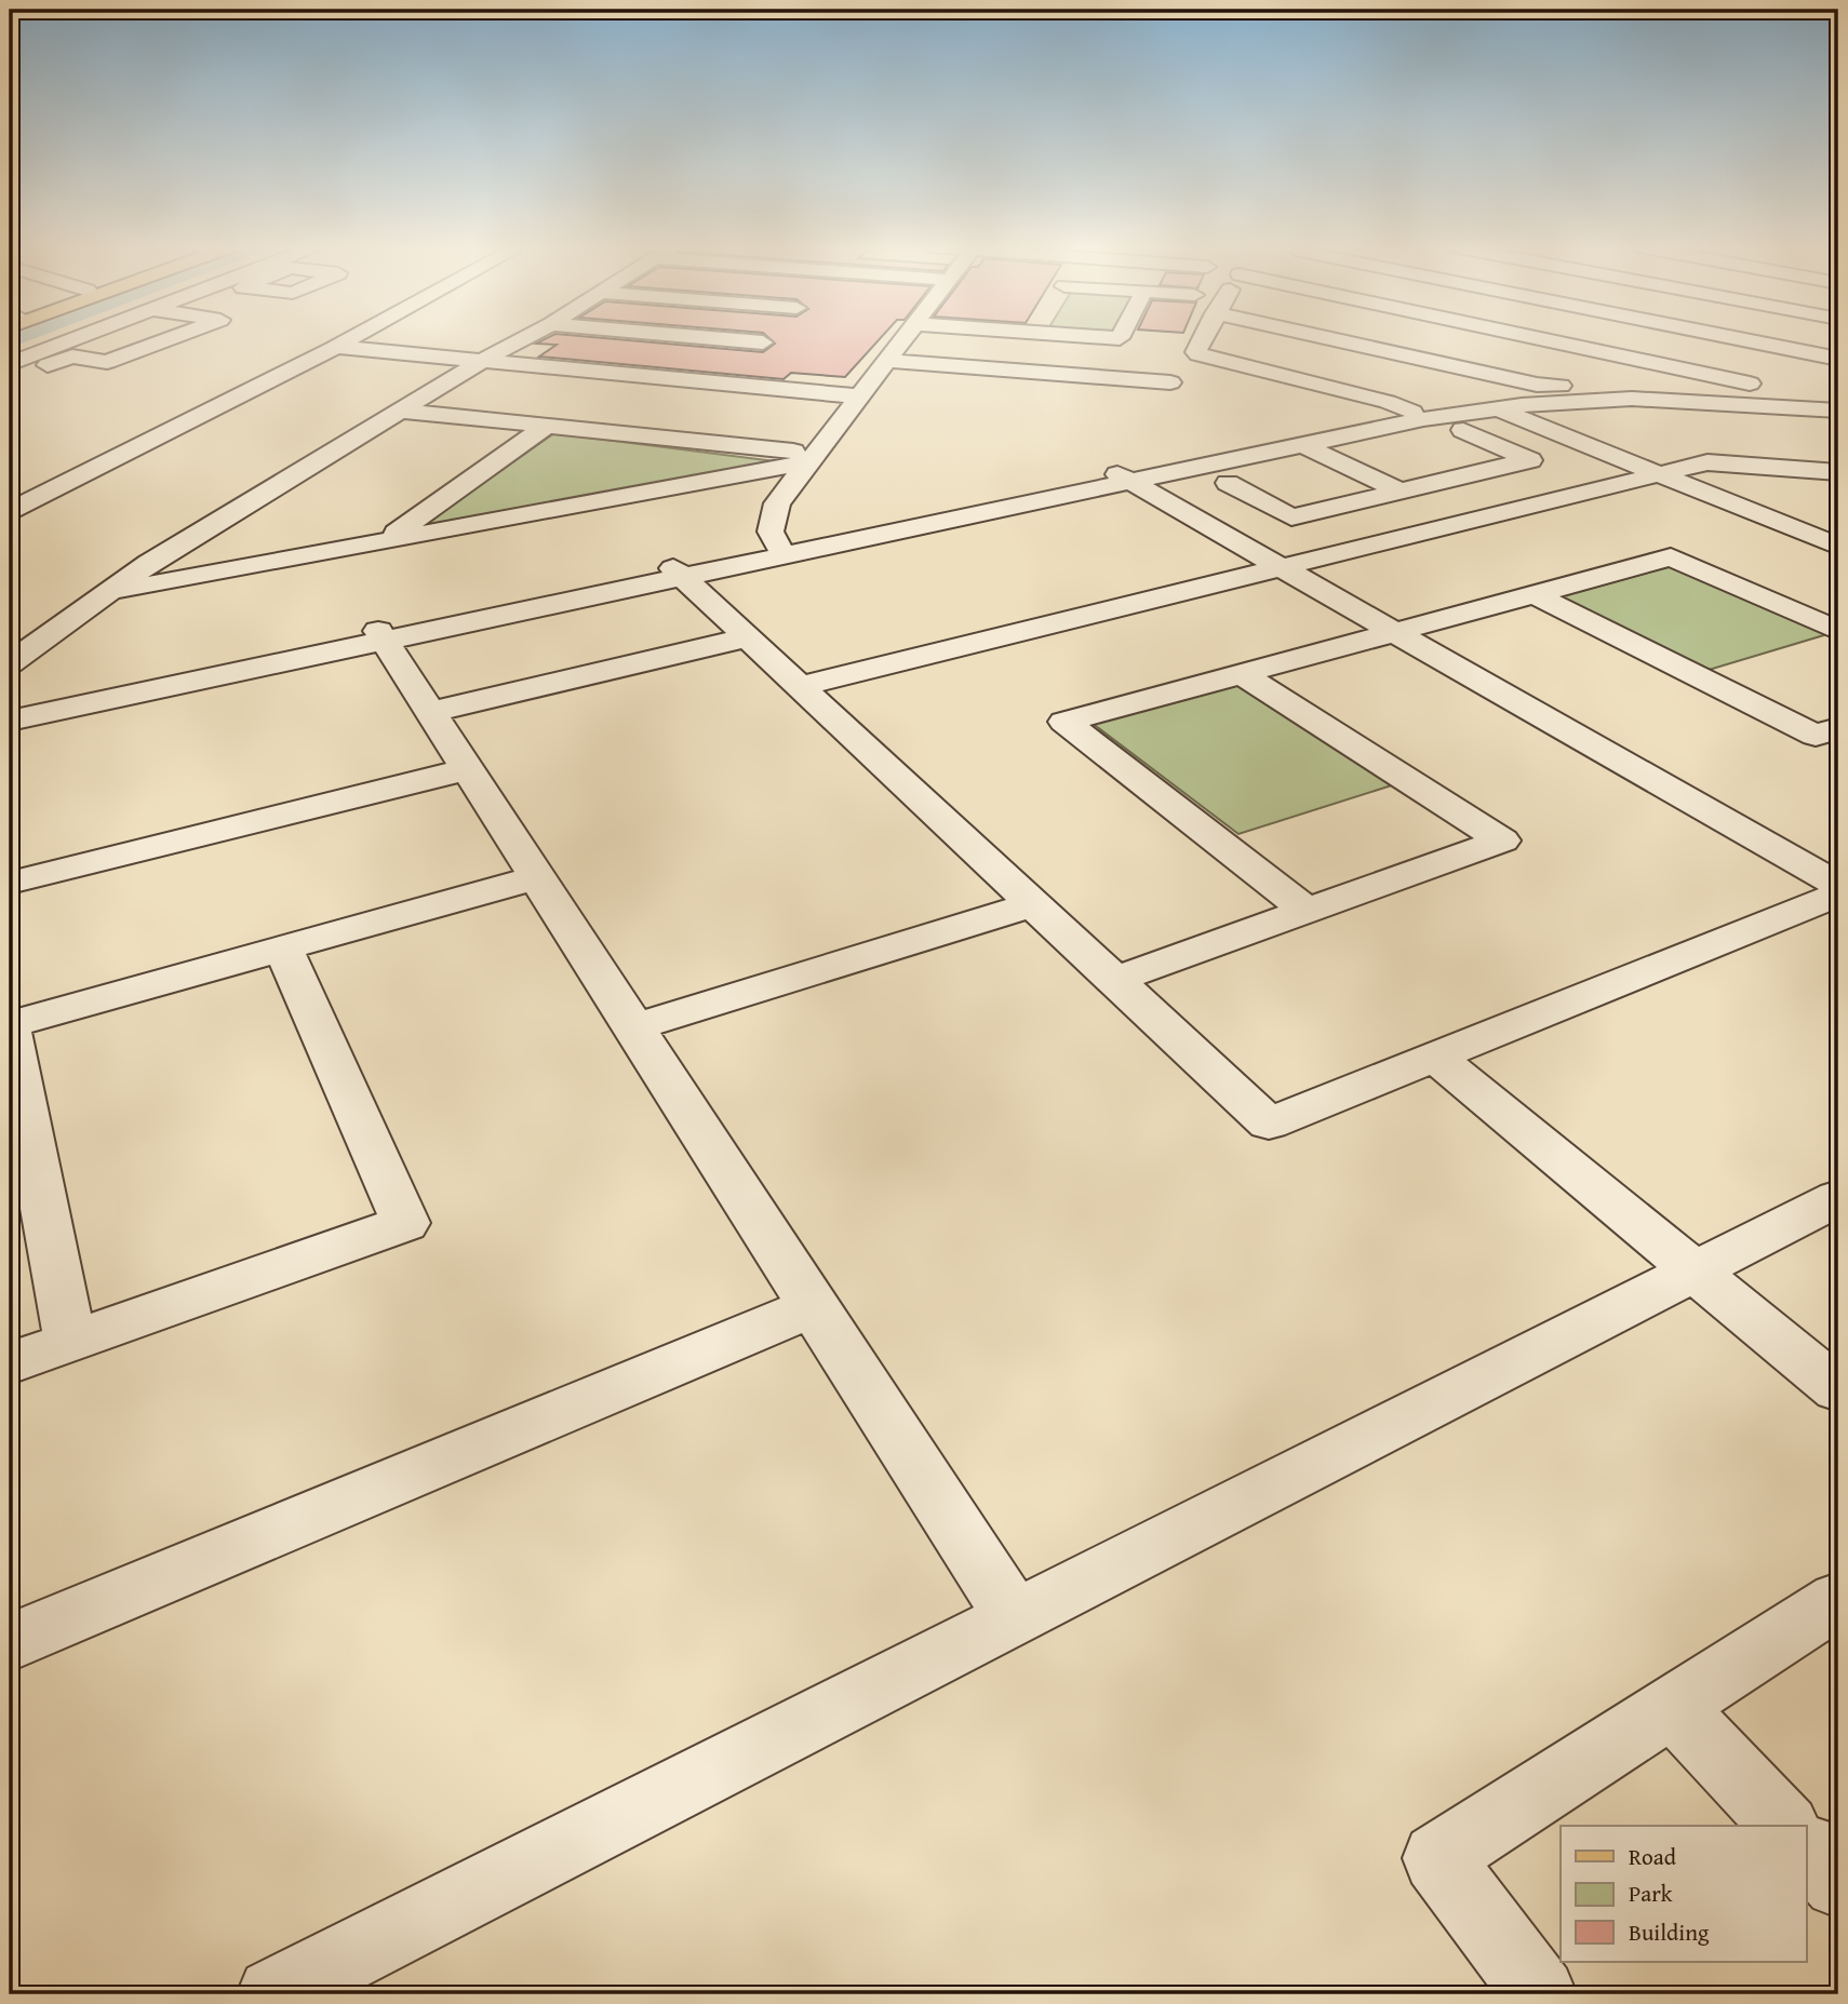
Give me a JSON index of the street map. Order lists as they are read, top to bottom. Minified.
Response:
{"legend":["Road","Park","Building"]}
